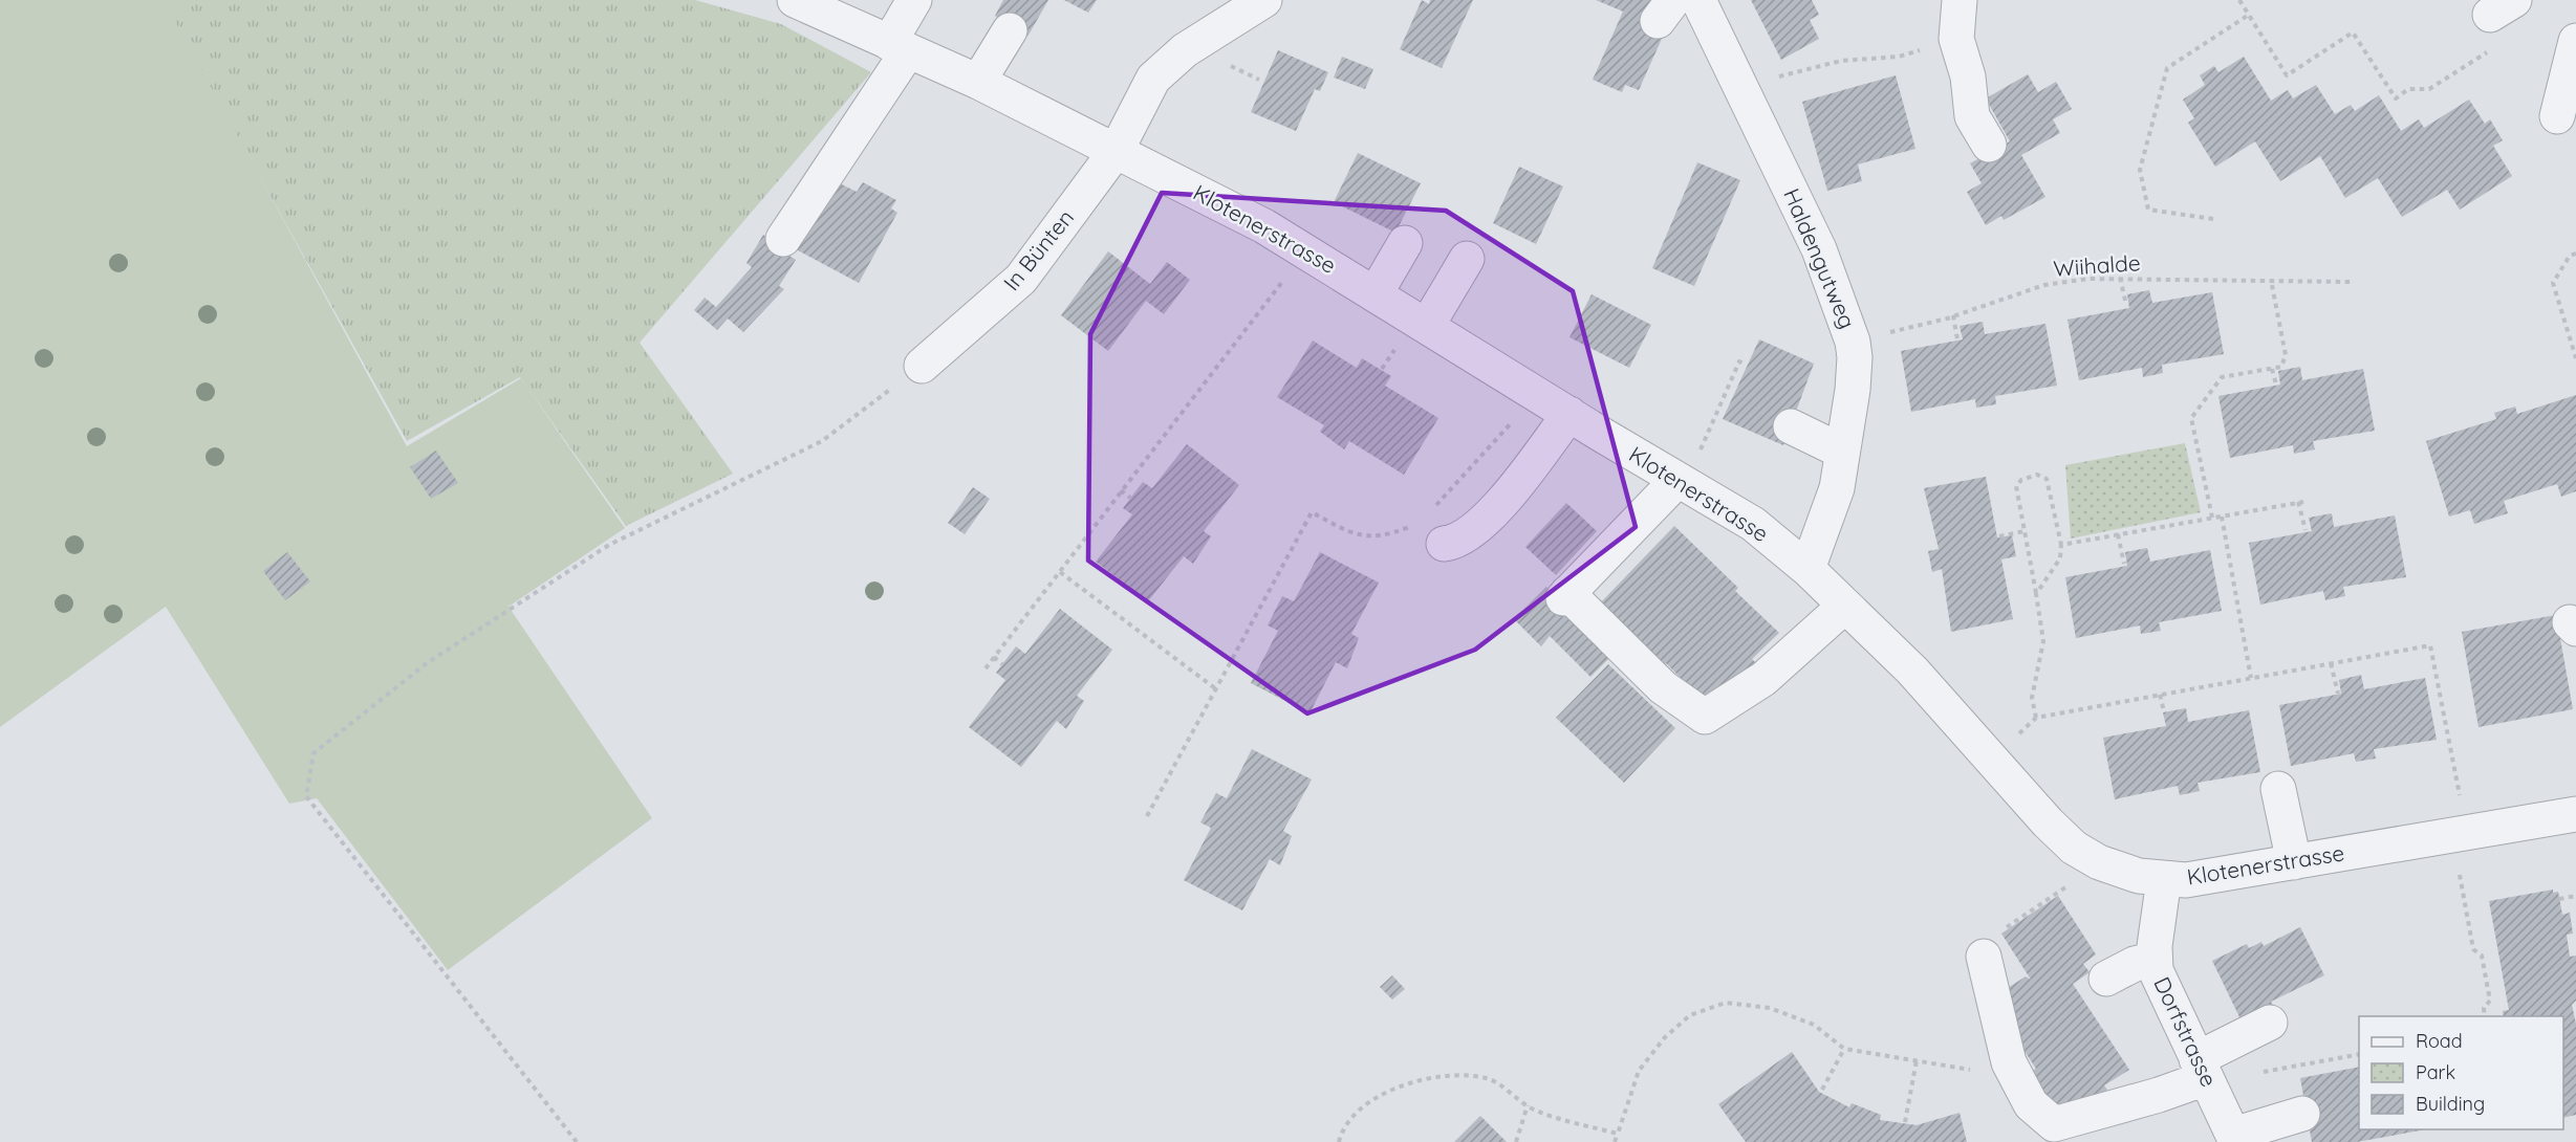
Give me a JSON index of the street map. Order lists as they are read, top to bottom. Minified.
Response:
{"streets":{"street":["Klotenerstrasse","In Bünten","Haldengutweg","Dorfstrasse"],"path":["Wiihalde"]},"crossings":[["Klotenerstrasse","In Bünten"],["Klotenerstrasse","Haldengutweg"],["Klotenerstrasse","Dorfstrasse"],["Haldengutweg","Wiihalde"]],"legend":["Road","Park","Building"]}
